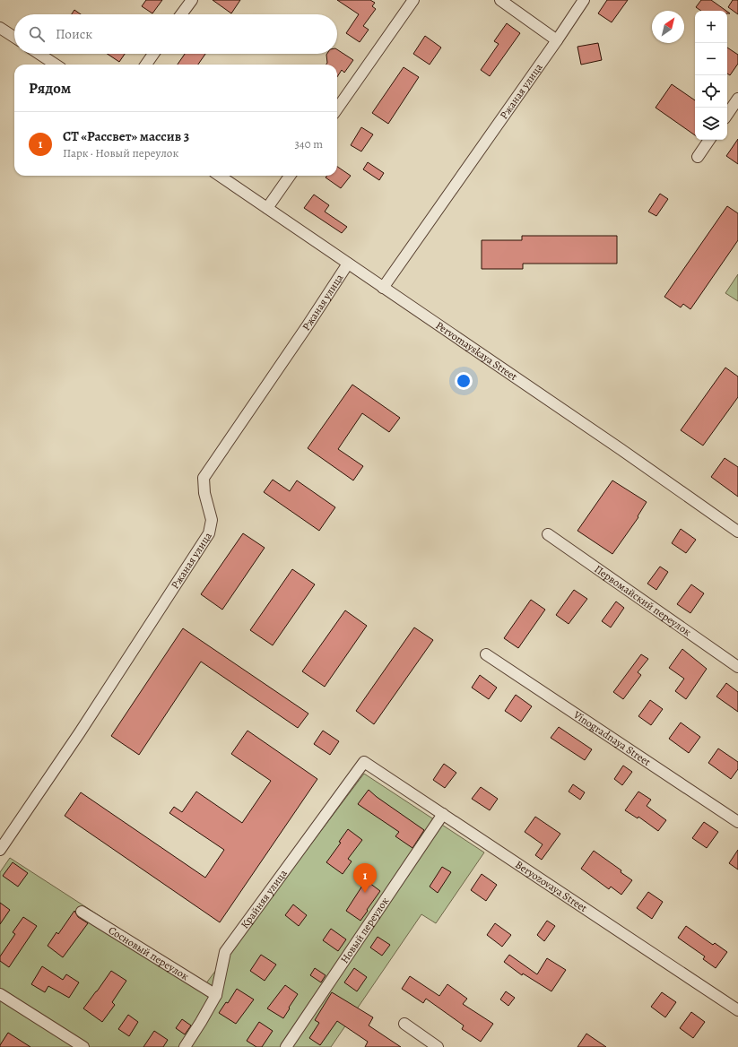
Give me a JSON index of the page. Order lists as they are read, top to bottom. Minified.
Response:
{"streets":{"street":["Ржаная улица","Pervomayskaya Street","Первомайский переулок","Vinogradnaya Street","Beryozovaya Street","Крайняя улица","Новый переулок","Сосновый переулок"]},"crossings":[["Ржаная улица","Pervomayskaya Street"],["Beryozovaya Street","Крайняя улица"],["Beryozovaya Street","Новый переулок"],["Крайняя улица","Сосновый переулок"]],"north":"top right","page":{"map_buttons":["+","−"],"search":"Поиск","heading":"Рядом","list":[{"mark":"1","name":"СТ «Рассвет» массив 3","note":"Парк · Новый переулок","value":"340 m"}],"pins":"1"}}
